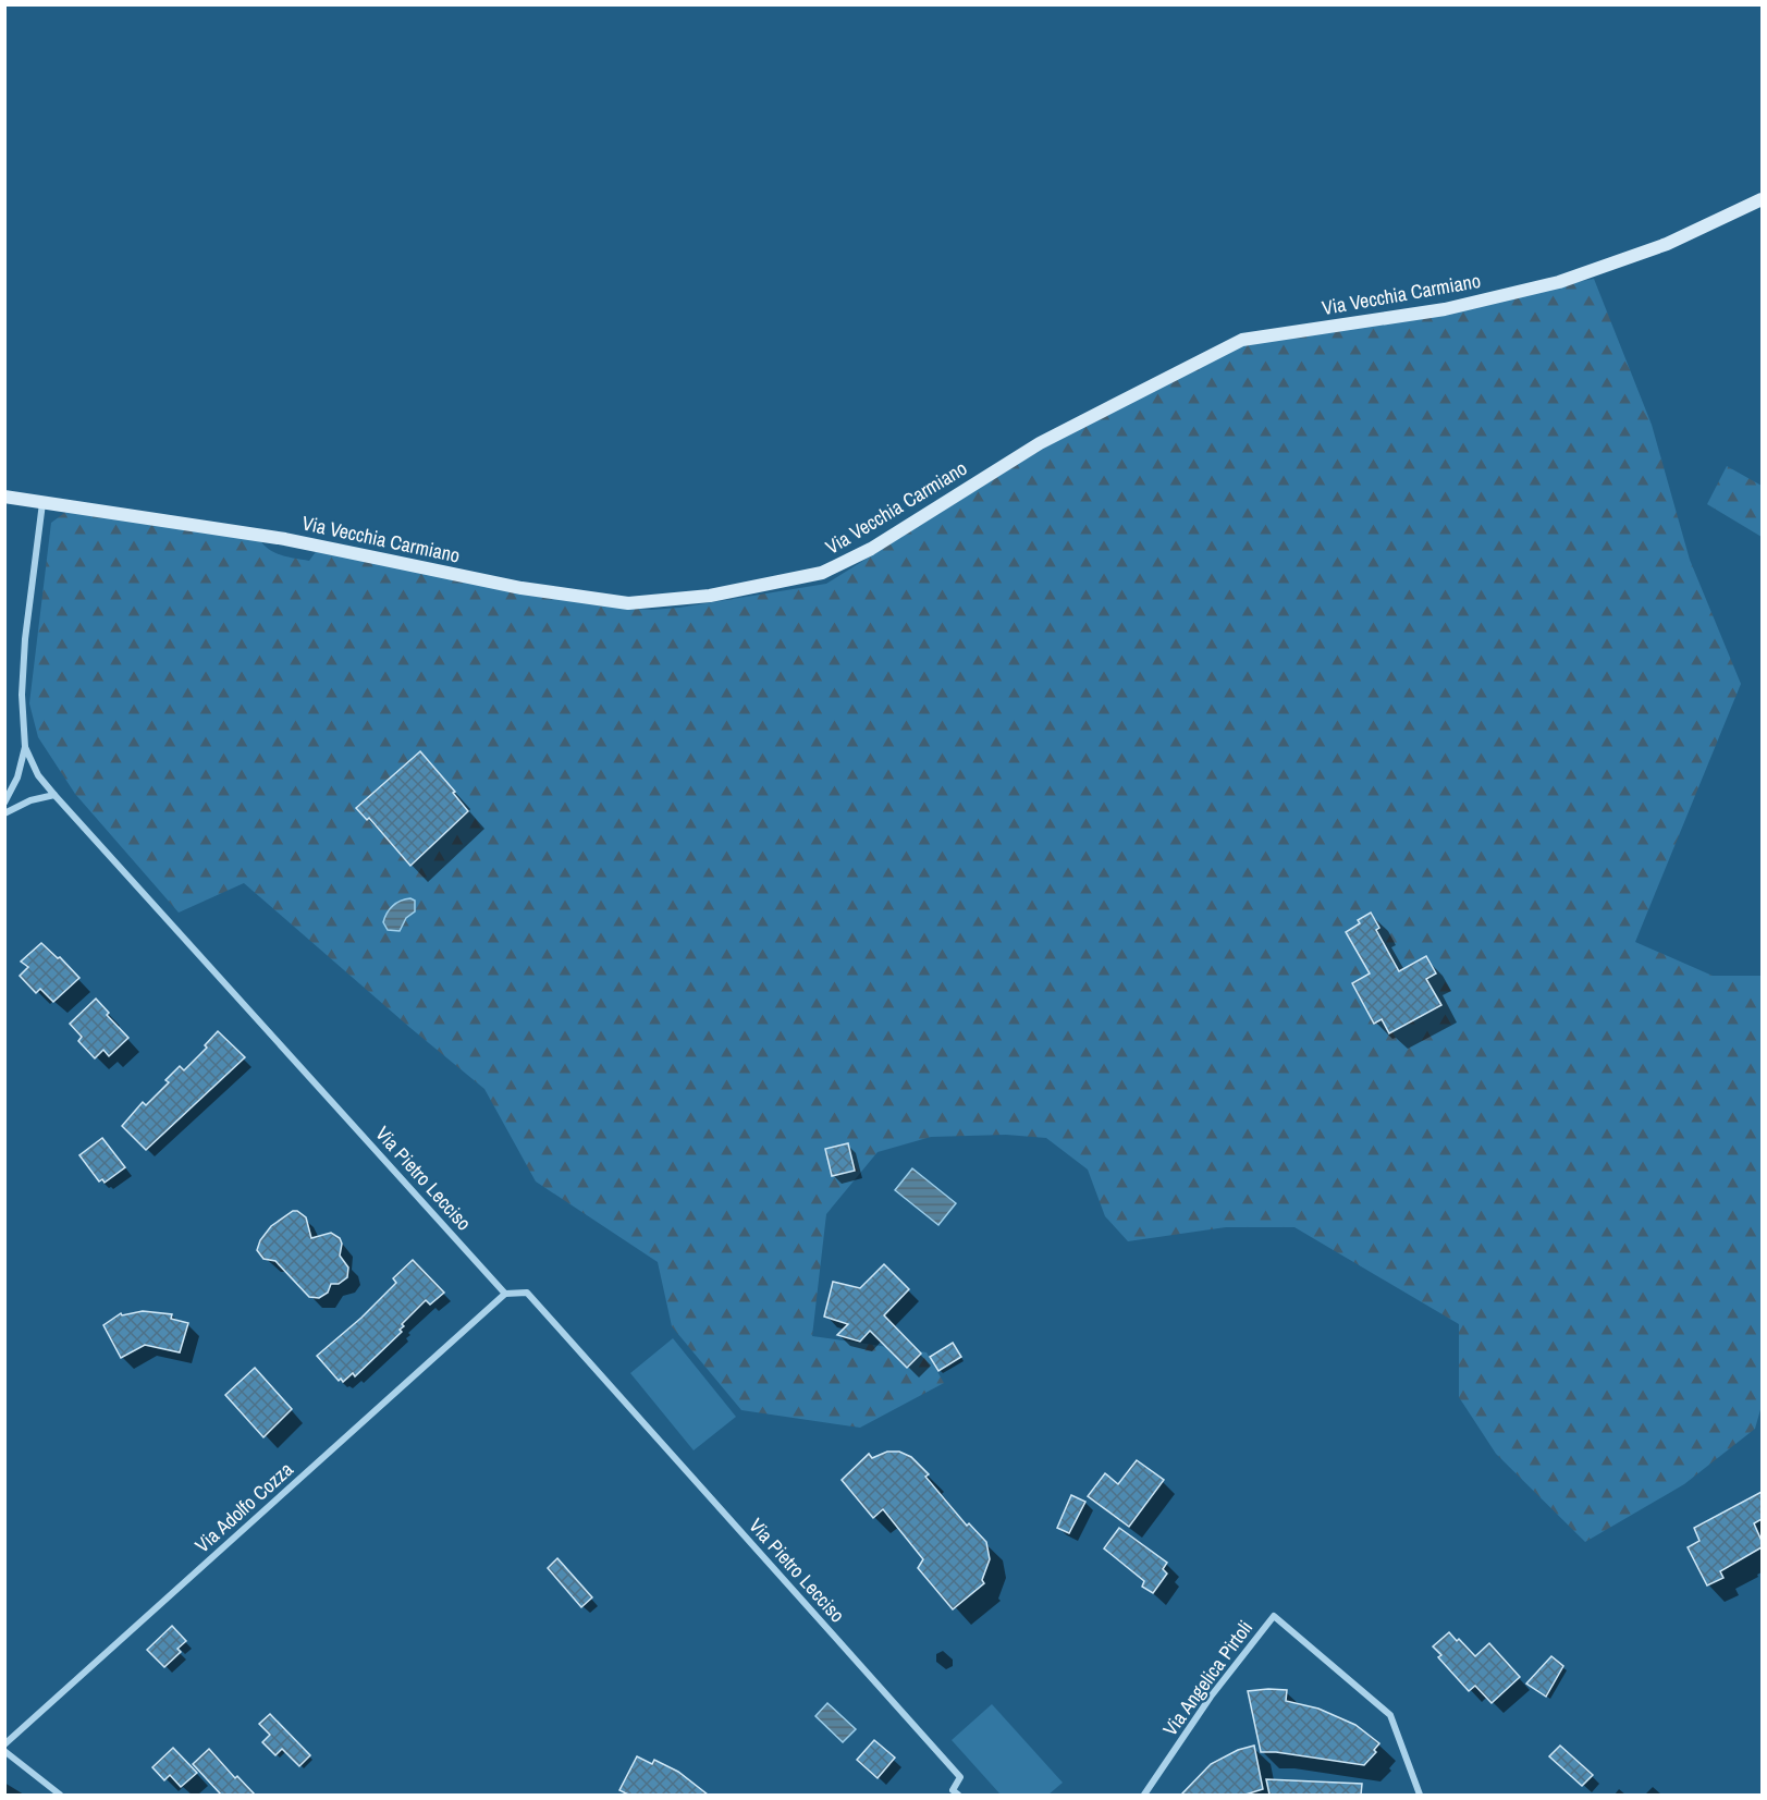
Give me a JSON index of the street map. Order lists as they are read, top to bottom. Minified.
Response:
{"streets":{"street":["Via Vecchia Carmiano","Via Pietro Lecciso","Via Adolfo Cozza","Via Angelica Pirtoli"]},"crossings":[["Via Vecchia Carmiano","Via Pietro Lecciso"],["Via Pietro Lecciso","Via Adolfo Cozza"]]}
